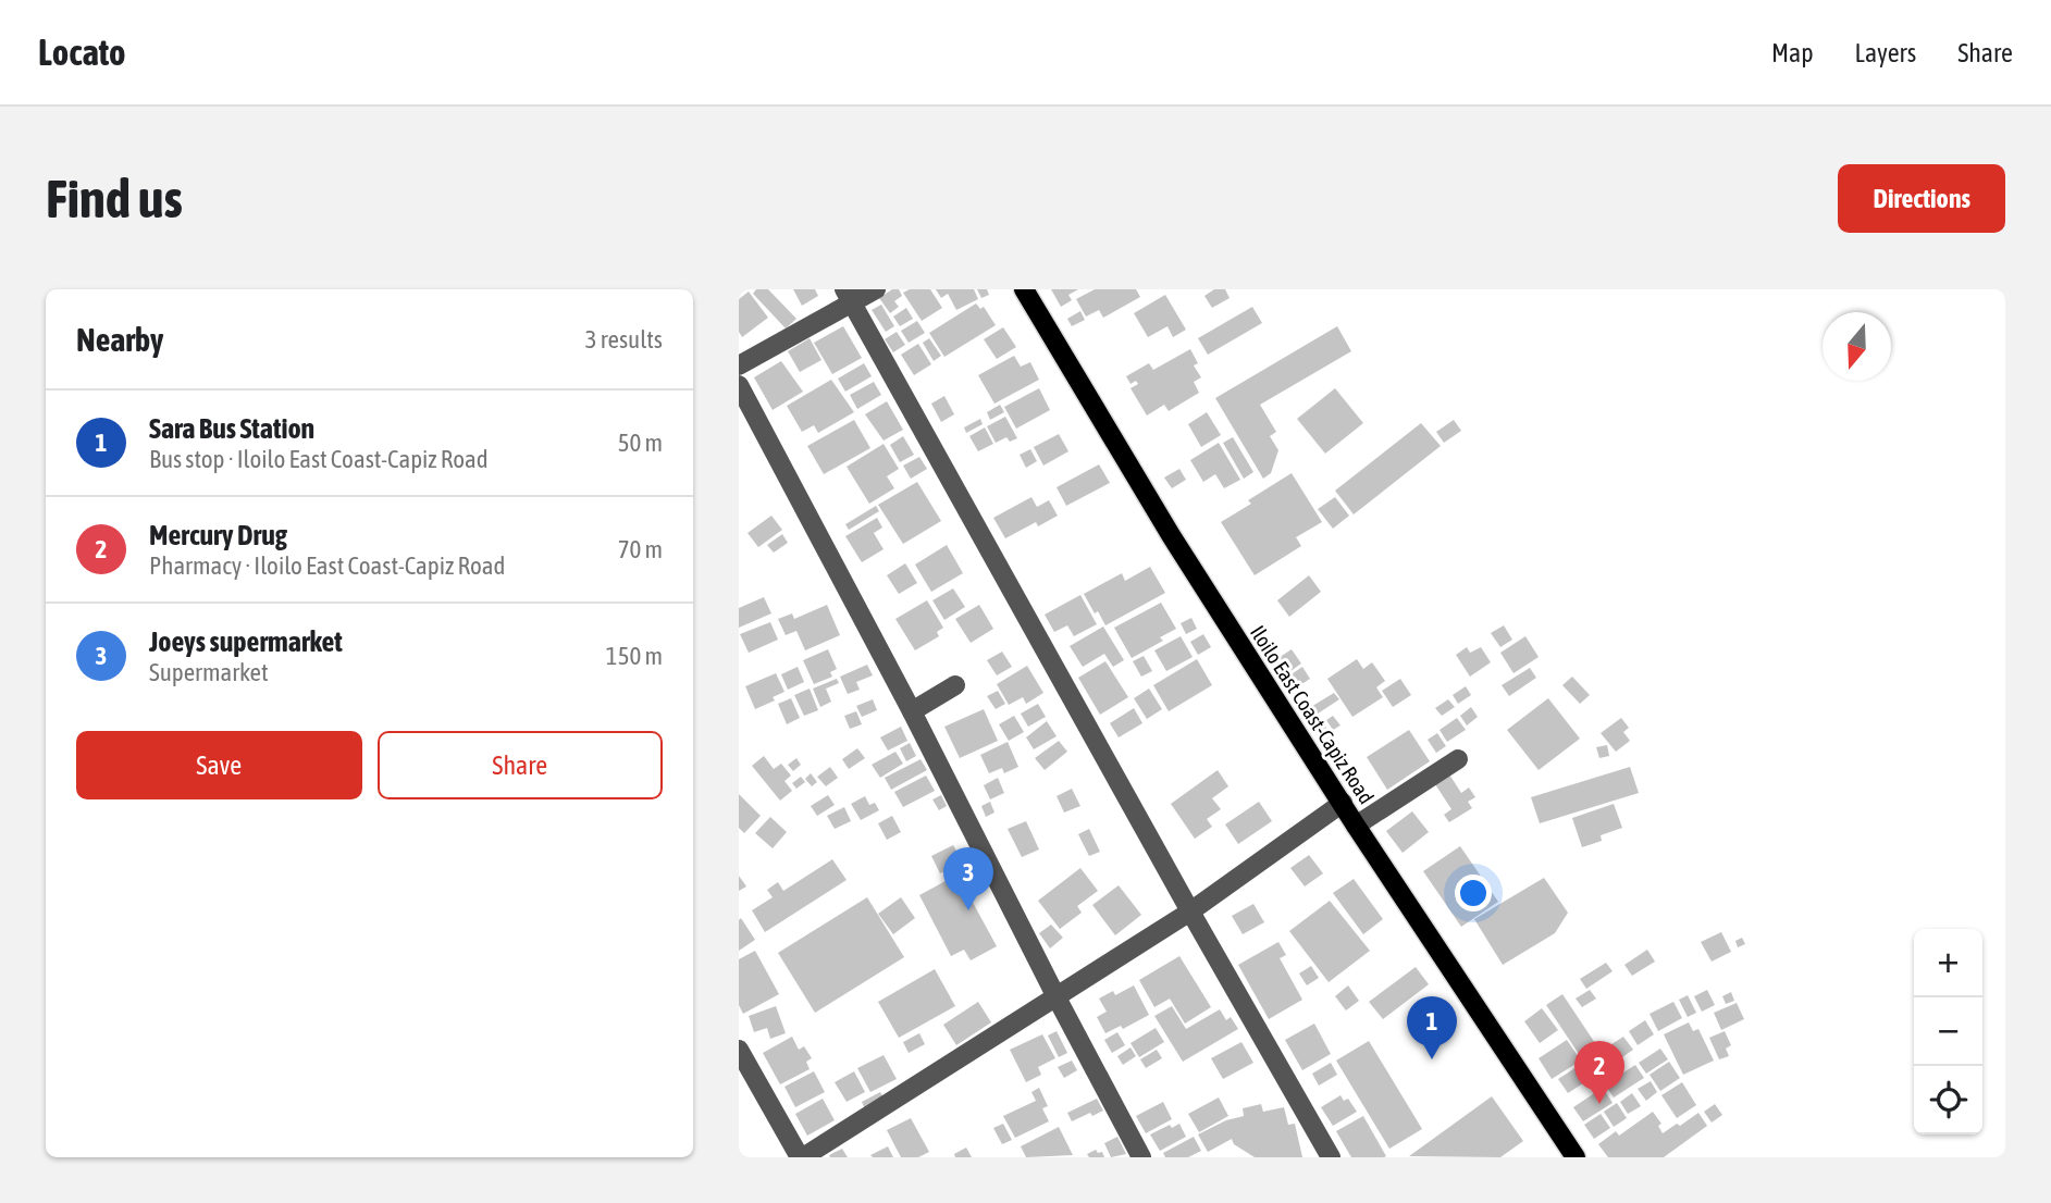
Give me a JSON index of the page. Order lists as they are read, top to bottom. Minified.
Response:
{"streets":{"main road":["Iloilo East Coast-Capiz Road"]},"north":"bottom","page":{"header":"Locato","nav":["Map","Layers","Share"],"buttons":["Directions",["Save","Share"]],"title":"Find us","heading":["Nearby","3 results"],"list":[{"mark":"1","name":"Sara Bus Station","note":"Bus stop · Iloilo East Coast-Capiz Road","value":"50 m"},{"mark":"2","name":"Mercury Drug","note":"Pharmacy · Iloilo East Coast-Capiz Road","value":"70 m"},{"mark":"3","name":"Joeys supermarket","note":"Supermarket","value":"150 m"}],"pins":["3","1","2"],"map_buttons":["+","−"]}}
